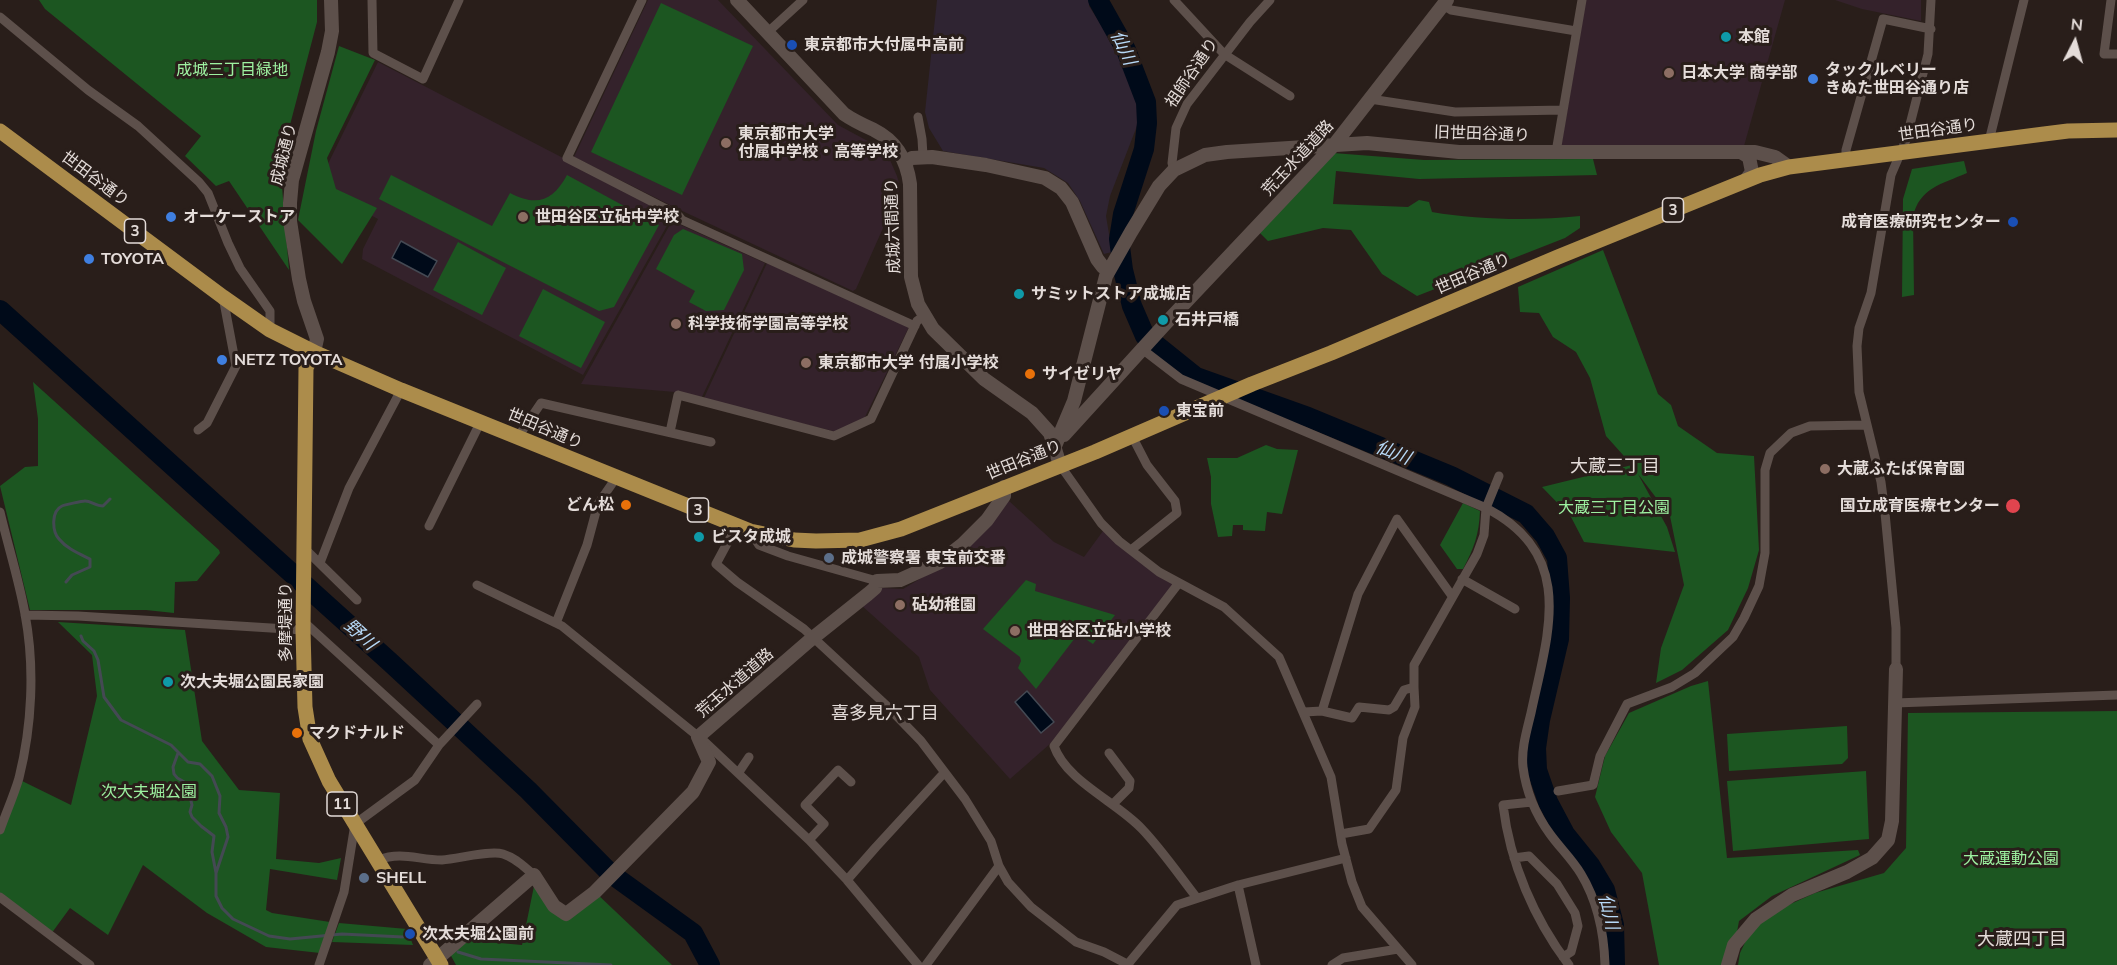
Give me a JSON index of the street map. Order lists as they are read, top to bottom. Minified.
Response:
{"streets":{"main road":["世田谷通り","3","多摩堤通り","11"],"street":["祖師谷通り","旧世田谷通り","成城通り","荒玉水道道路","成城六間通り"]},"crossings":[["祖師谷通り","旧世田谷通り"],["世田谷通り","旧世田谷通り"],["世田谷通り","成城通り"],["世田谷通り","成城六間通り"],["世田谷通り","多摩堤通り"],["旧世田谷通り","荒玉水道道路"],["成城通り","多摩堤通り"]],"districts":["大蔵三丁目","喜多見六丁目","大蔵四丁目"],"water":["仙川","野川"],"parks":["成城三丁目緑地","大蔵三丁目公園","次大夫堀公園","大蔵運動公園"],"places":["本館","東京都市大付属中高前","日本大学 商学部","タックルベリー きぬた世田谷通り店","東京都市大学 付属中学校・高等学校","オーケーストア","世田谷区立砧中学校","成育医療研究センター","TOYOTA","サミットストア成城店","石井戸橋","科学技術学園高等学校","NETZ TOYOTA","東京都市大学 付属小学校","サイゼリヤ","東宝前","大蔵ふたば保育園","どん松","国立成育医療センター","ビスタ成城","成城警察署 東宝前交番","砧幼稚園","世田谷区立砧小学校","次大夫堀公園民家園","マクドナルド","SHELL","次太夫堀公園前"],"north":"top"}
